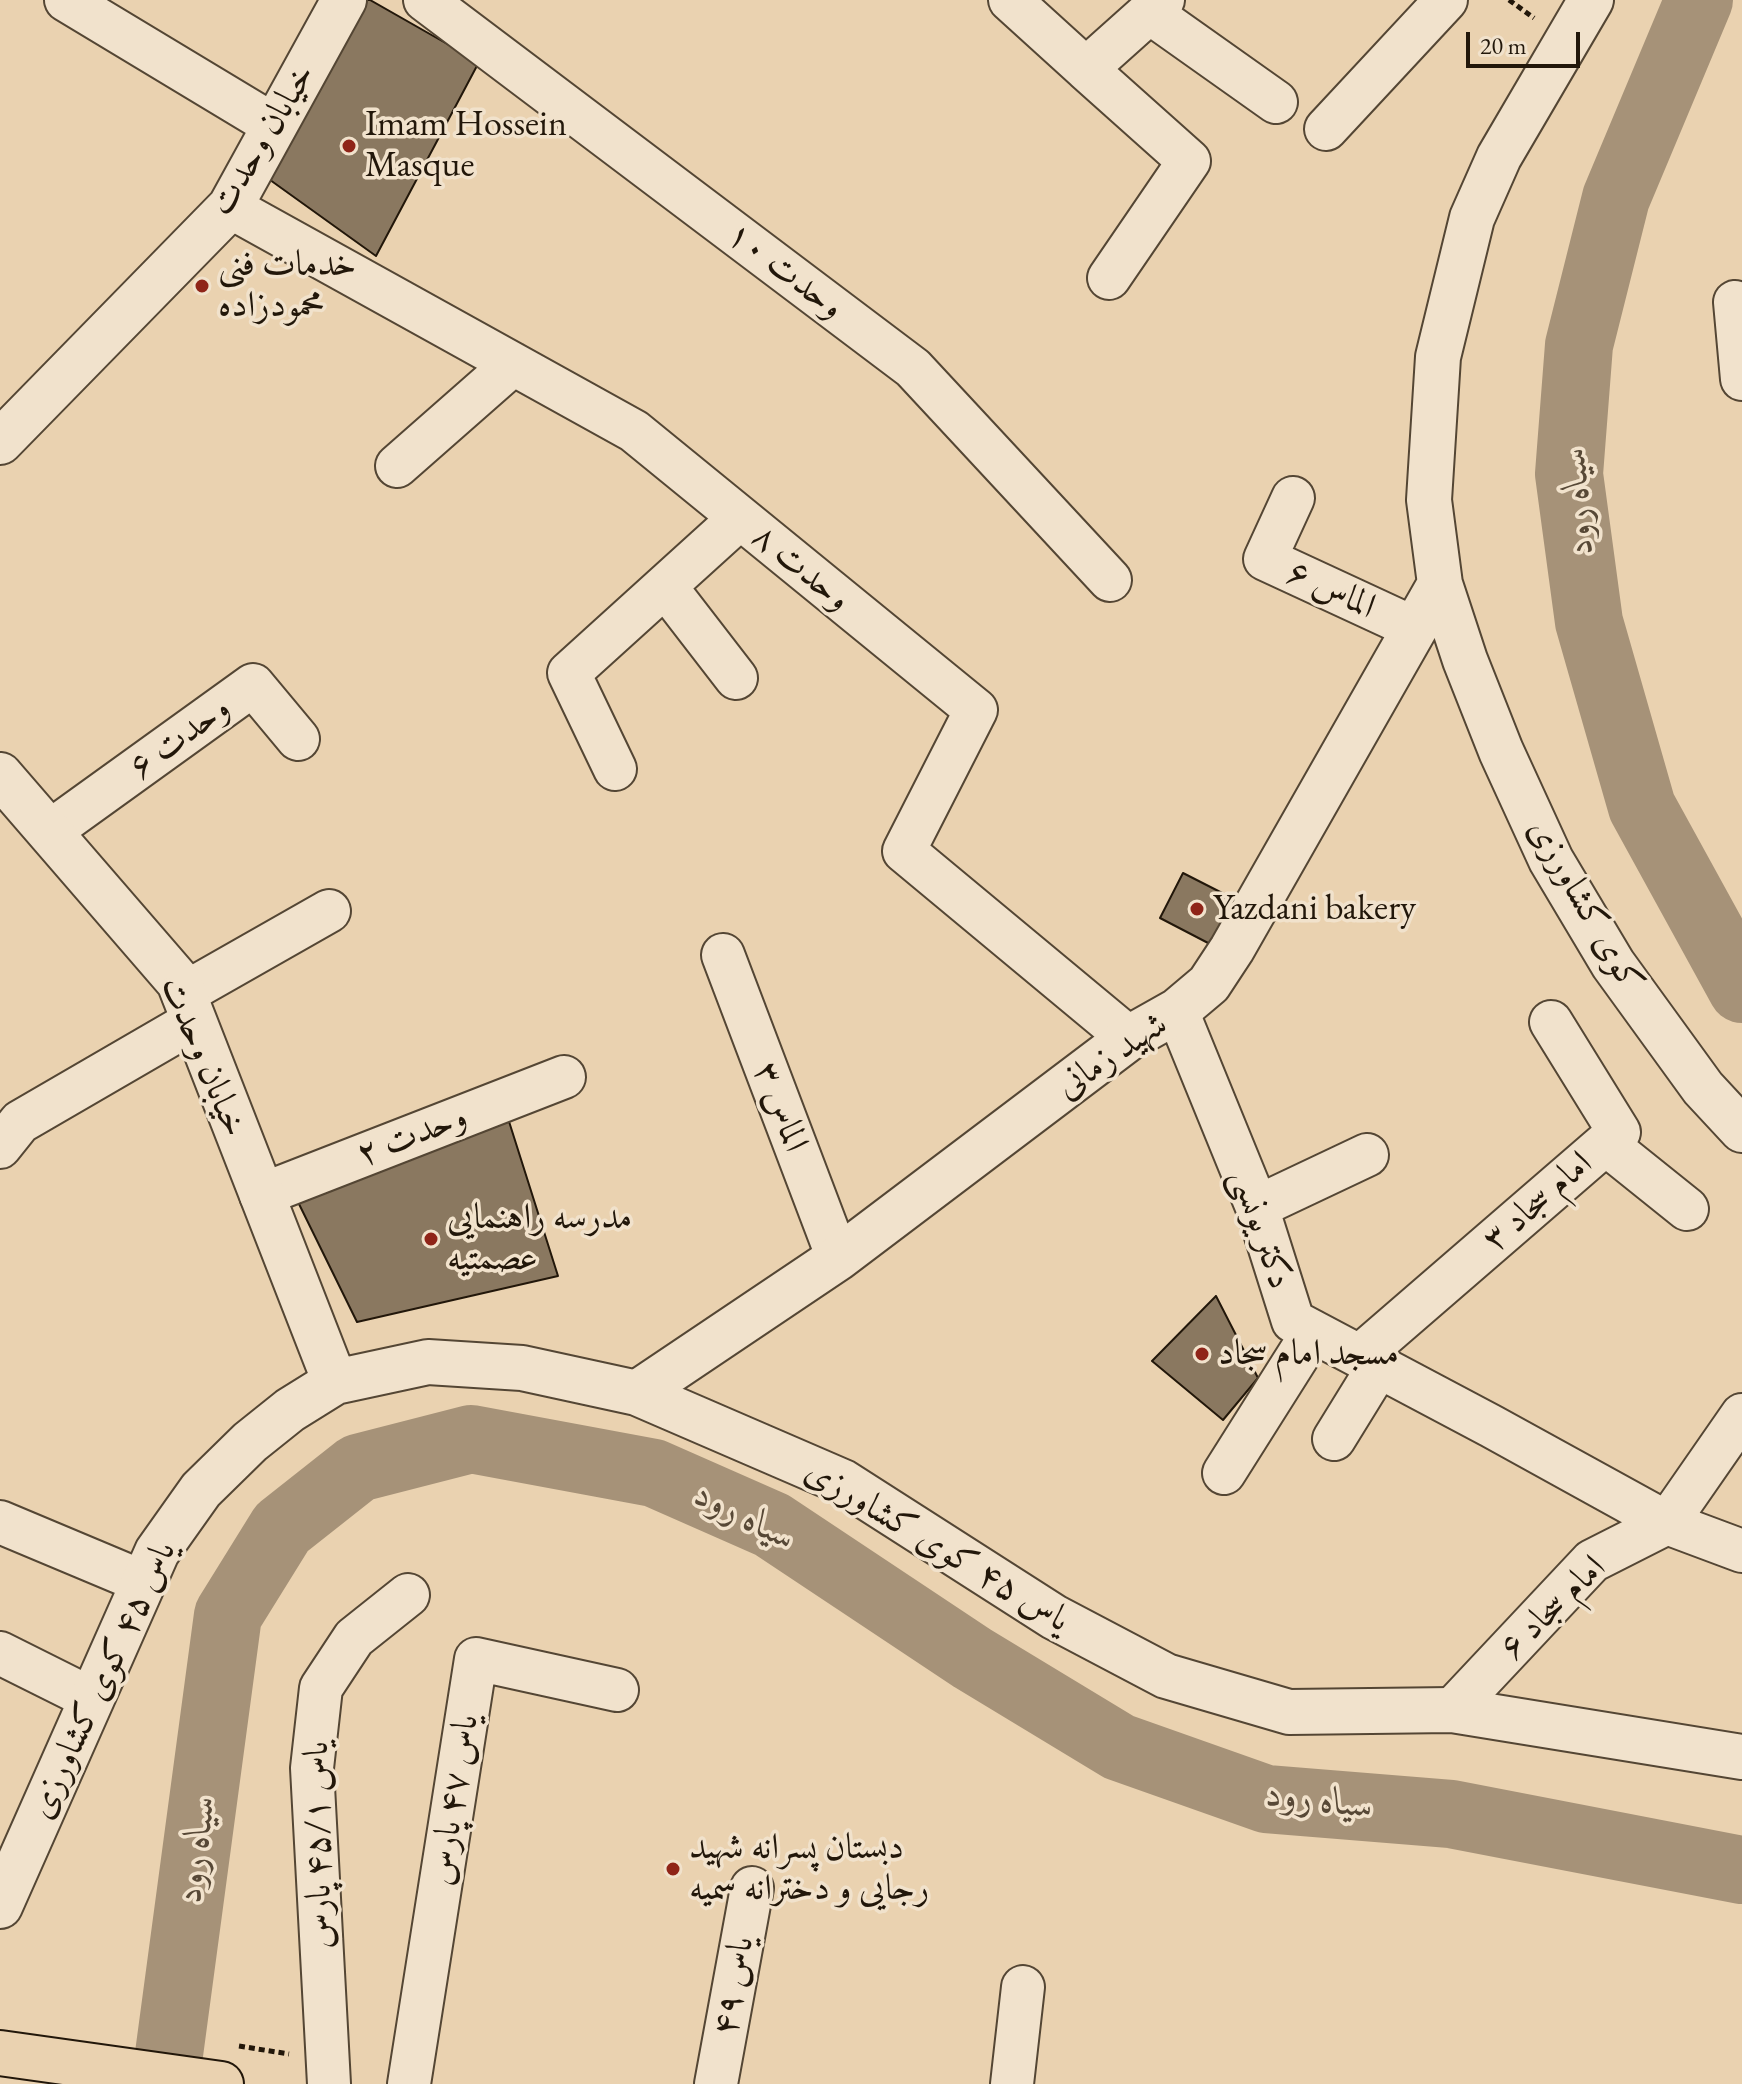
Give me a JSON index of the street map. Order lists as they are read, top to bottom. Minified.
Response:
{"streets":{"street":["خیابان وحدت","وحدت ۱۰","وحدت ۸","الماس ۶","وحدت ۶","کوی کشاورزی","شهید زمانی","الماس ۳","وحدت ۲","امام سجاد ۳","دکتر یونسی","یاس ۴۵ کوی کشاورزی","امام سجاد ۶","یاس ۴۷ پارس","یاس ۴۵/۱ پارس","یاس ۴۹"]},"crossings":[["خیابان وحدت","وحدت ۸"],["خیابان وحدت","وحدت ۶"],["خیابان وحدت","وحدت ۲"],["خیابان وحدت","یاس ۴۵ کوی کشاورزی"],["وحدت ۸","شهید زمانی"],["الماس ۶","شهید زمانی"],["کوی کشاورزی","شهید زمانی"],["شهید زمانی","الماس ۳"],["شهید زمانی","دکتر یونسی"],["شهید زمانی","یاس ۴۵ کوی کشاورزی"],["امام سجاد ۳","دکتر یونسی"],["دکتر یونسی","امام سجاد ۶"],["یاس ۴۵ کوی کشاورزی","امام سجاد ۶"]],"water":["سیاه رود"],"places":["Imam Hossein Masque","خدمات فنی محمودزاده","Yazdani bakery","مدرسه راهنمایی عصمتیه","مسجد امام سجاد","دبستان پسرانه شهید رجایی و دخترانه سمیه"],"scale_bar":"20 m"}
